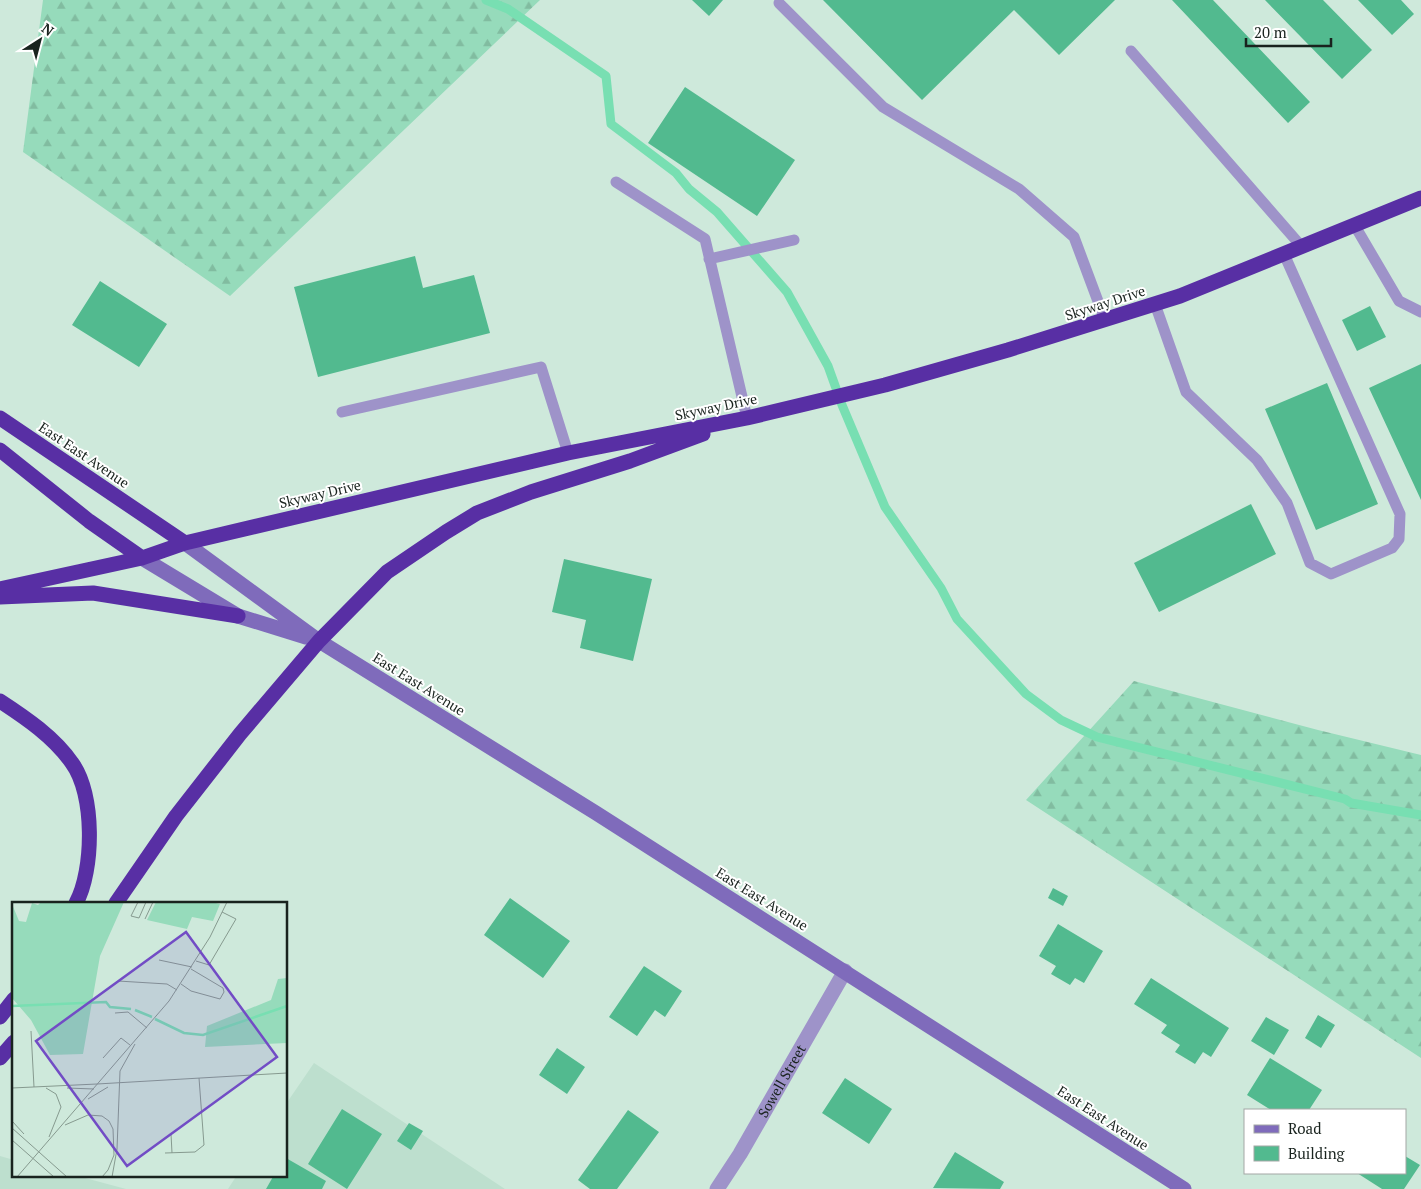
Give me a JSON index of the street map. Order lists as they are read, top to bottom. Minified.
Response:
{"streets":{"highway":["Skyway Drive","East East Avenue"],"street":["Sowell Street"]},"crossings":[["Skyway Drive","East East Avenue"],["East East Avenue","Sowell Street"]],"legend":["Road","Building"],"scale_bar":"20 m","north":"top right"}
